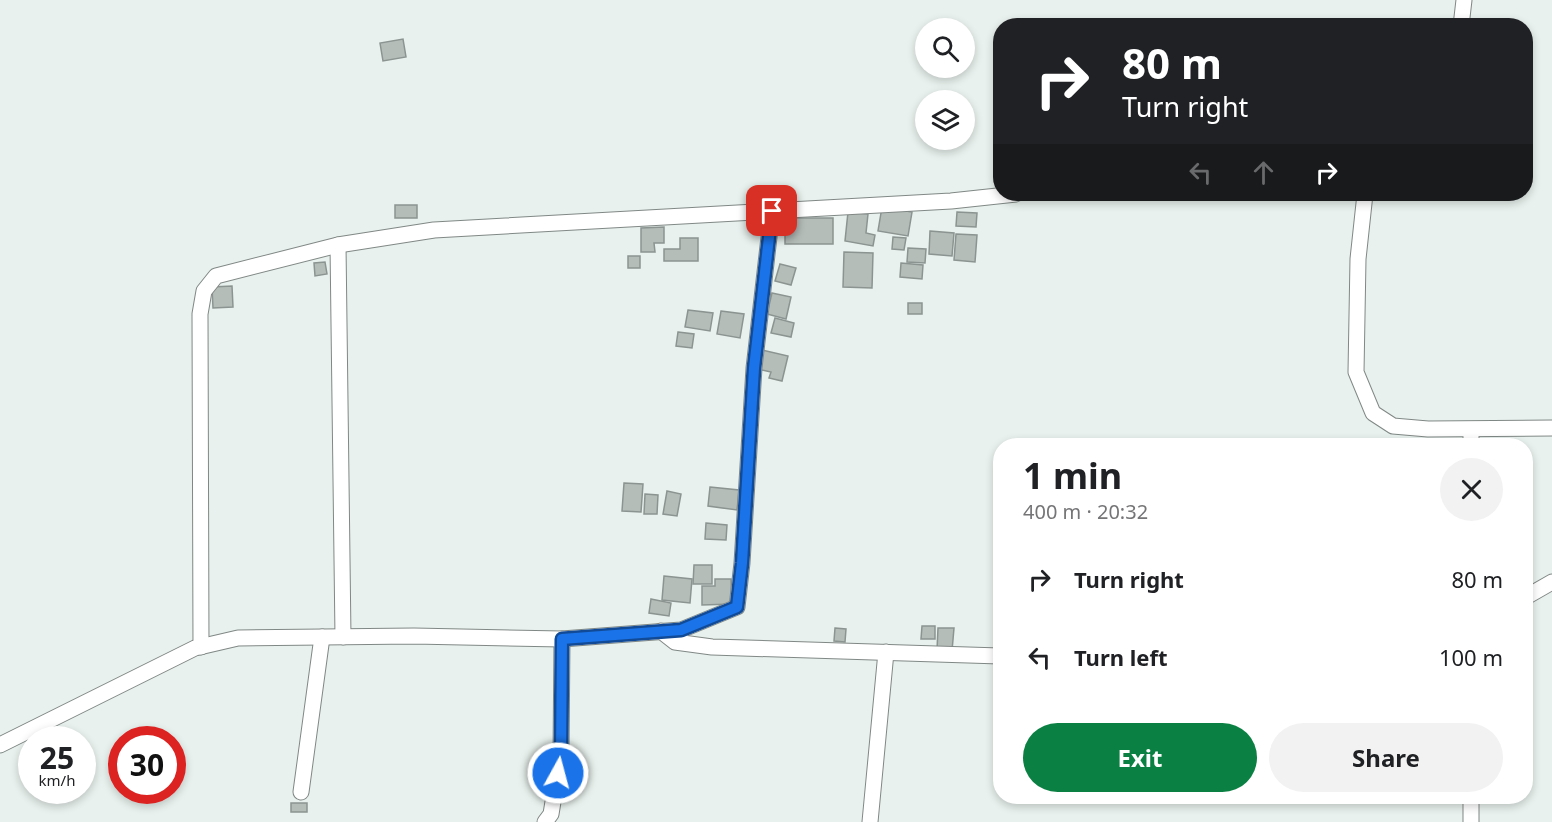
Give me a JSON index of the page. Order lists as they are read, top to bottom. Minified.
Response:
{"page":{"turn":["80 m","Turn right"],"heading":["1 min","400 m · 20:32"],"list":[{"name":"Turn right","value":"80 m"},{"name":"Turn left","value":"100 m"}],"buttons":["Exit","Share"],"speed":"25 km/h","limit":"30"}}
